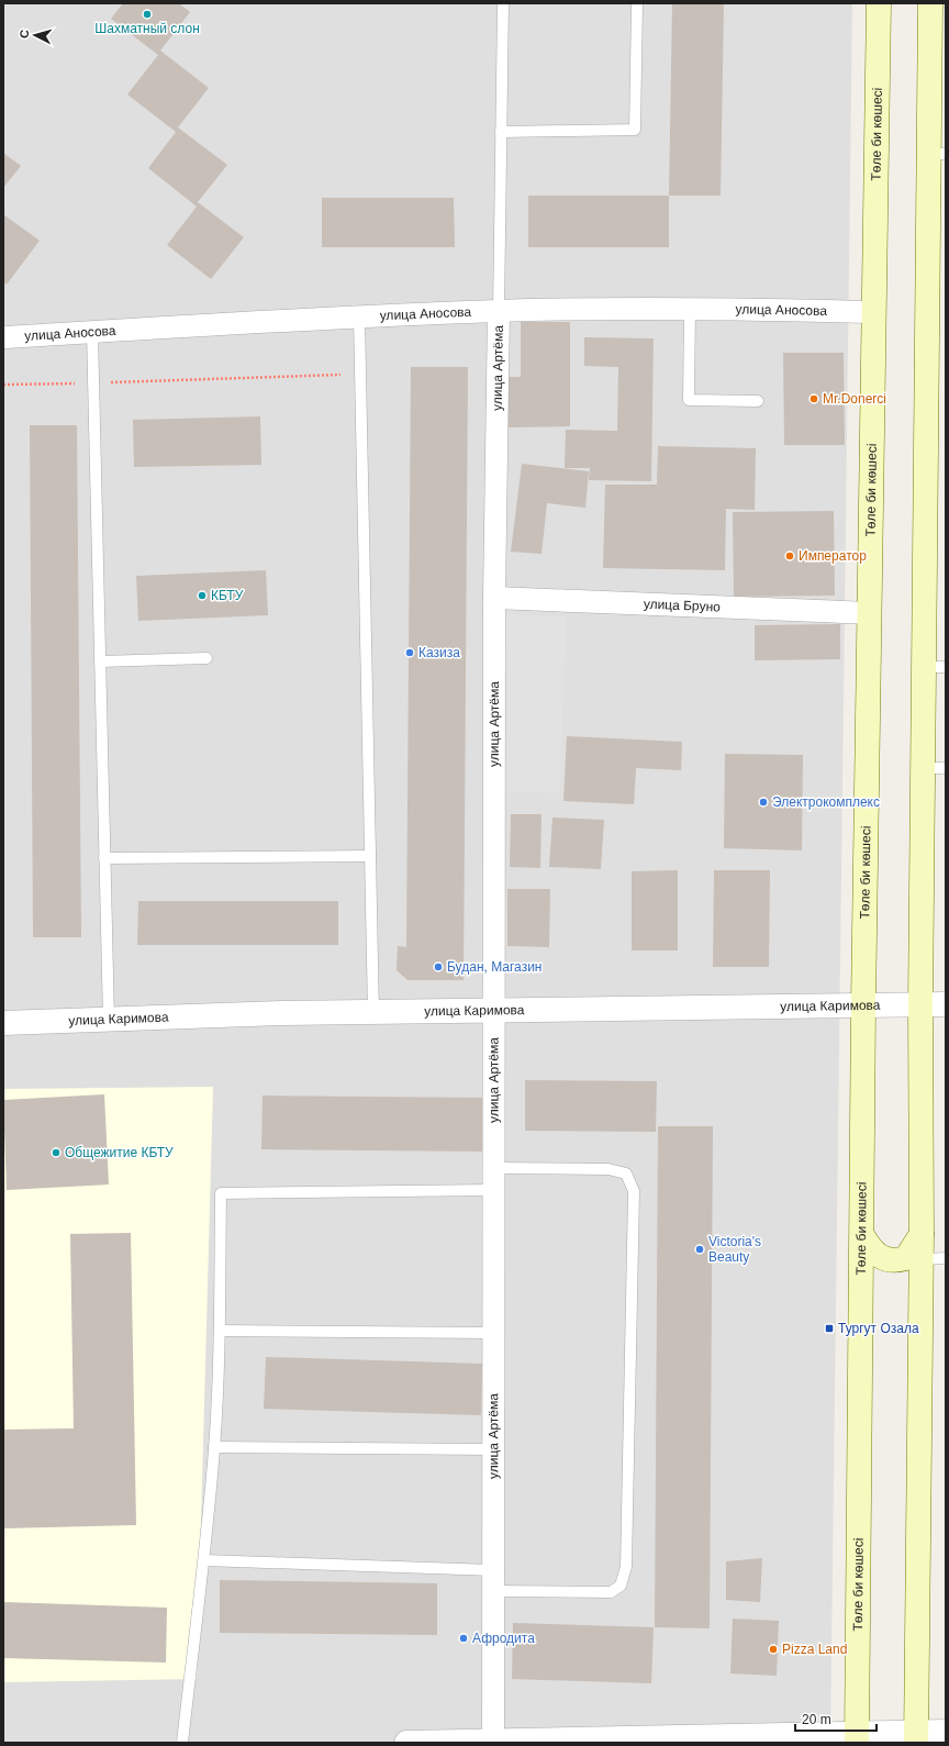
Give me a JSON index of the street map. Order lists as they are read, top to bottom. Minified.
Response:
{"streets":{"main road":["Төле би көшесі"],"street":["улица Аносова","улица Артёма","улица Бруно","улица Каримова"]},"crossings":[["Төле би көшесі","улица Аносова"],["Төле би көшесі","улица Бруно"],["Төле би көшесі","улица Каримова"],["улица Аносова","улица Артёма"],["улица Артёма","улица Бруно"],["улица Артёма","улица Каримова"]],"places":{"other":["Шахматный слон","Mr.Donerci","Император","КБТУ","Казиза","Электрокомплекс","Будан, Магазин","Общежитие КБТУ","Victoria's Beauty","Афродита","Pizza Land"],"transit":["Тургут Озала"]},"scale_bar":"20 m","north":"left"}
